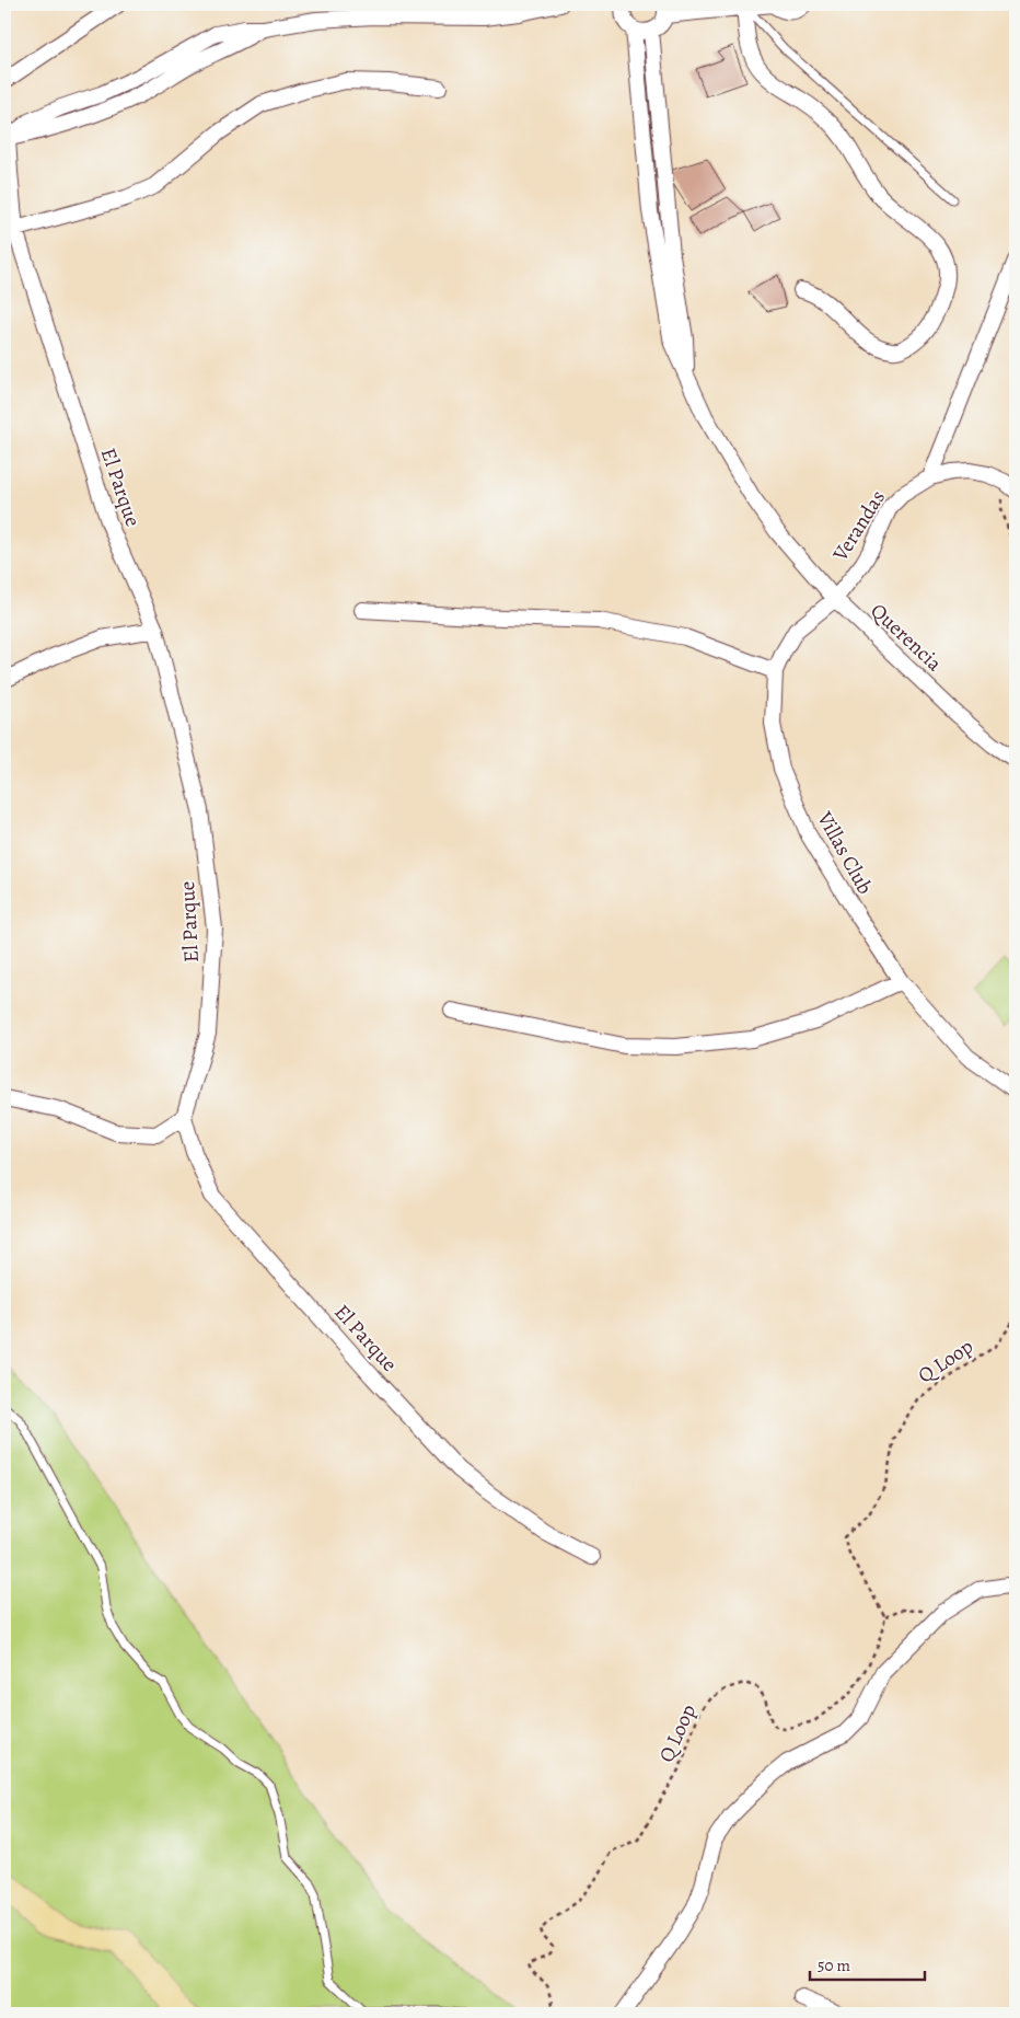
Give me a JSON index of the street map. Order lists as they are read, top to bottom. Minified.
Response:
{"streets":{"street":["El Parque","Verandas","Querencia","Villas Club"],"path":["Q Loop"]},"crossings":[["Verandas","Querencia"],["Verandas","Villas Club"],["Querencia","Villas Club"]],"scale_bar":"50 m"}
